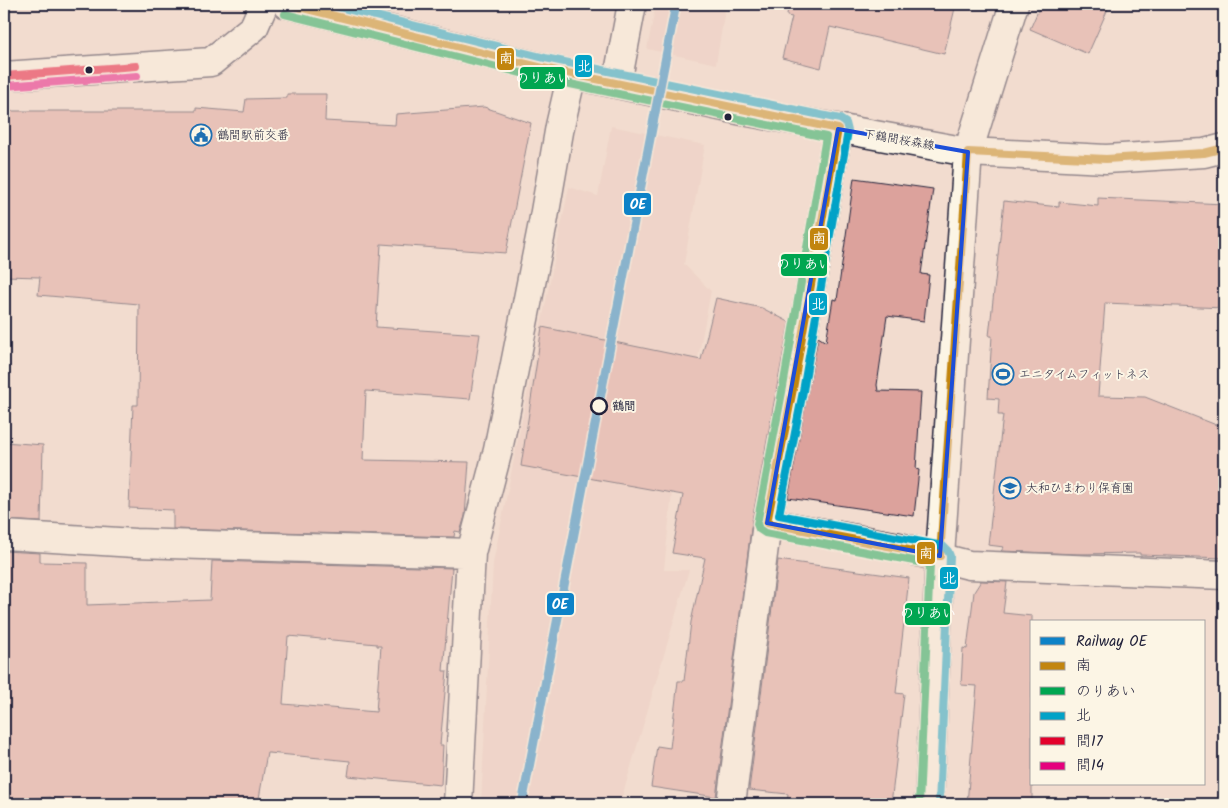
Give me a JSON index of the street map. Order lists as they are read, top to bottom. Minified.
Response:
{"streets":{"street":["下鶴間桜森線"]},"places":{"public building":["鶴間駅前交番"],"sports":["エニタイムフィットネス"],"other":["鶴間"],"school or university":["大和ひまわり保育園"]},"lines":["rail line OE","transit line 南","transit line 北","transit line のりあい","transit line 間17","transit line 間14"],"legend":["Railway OE","南","のりあい","北","間17","間14"]}
